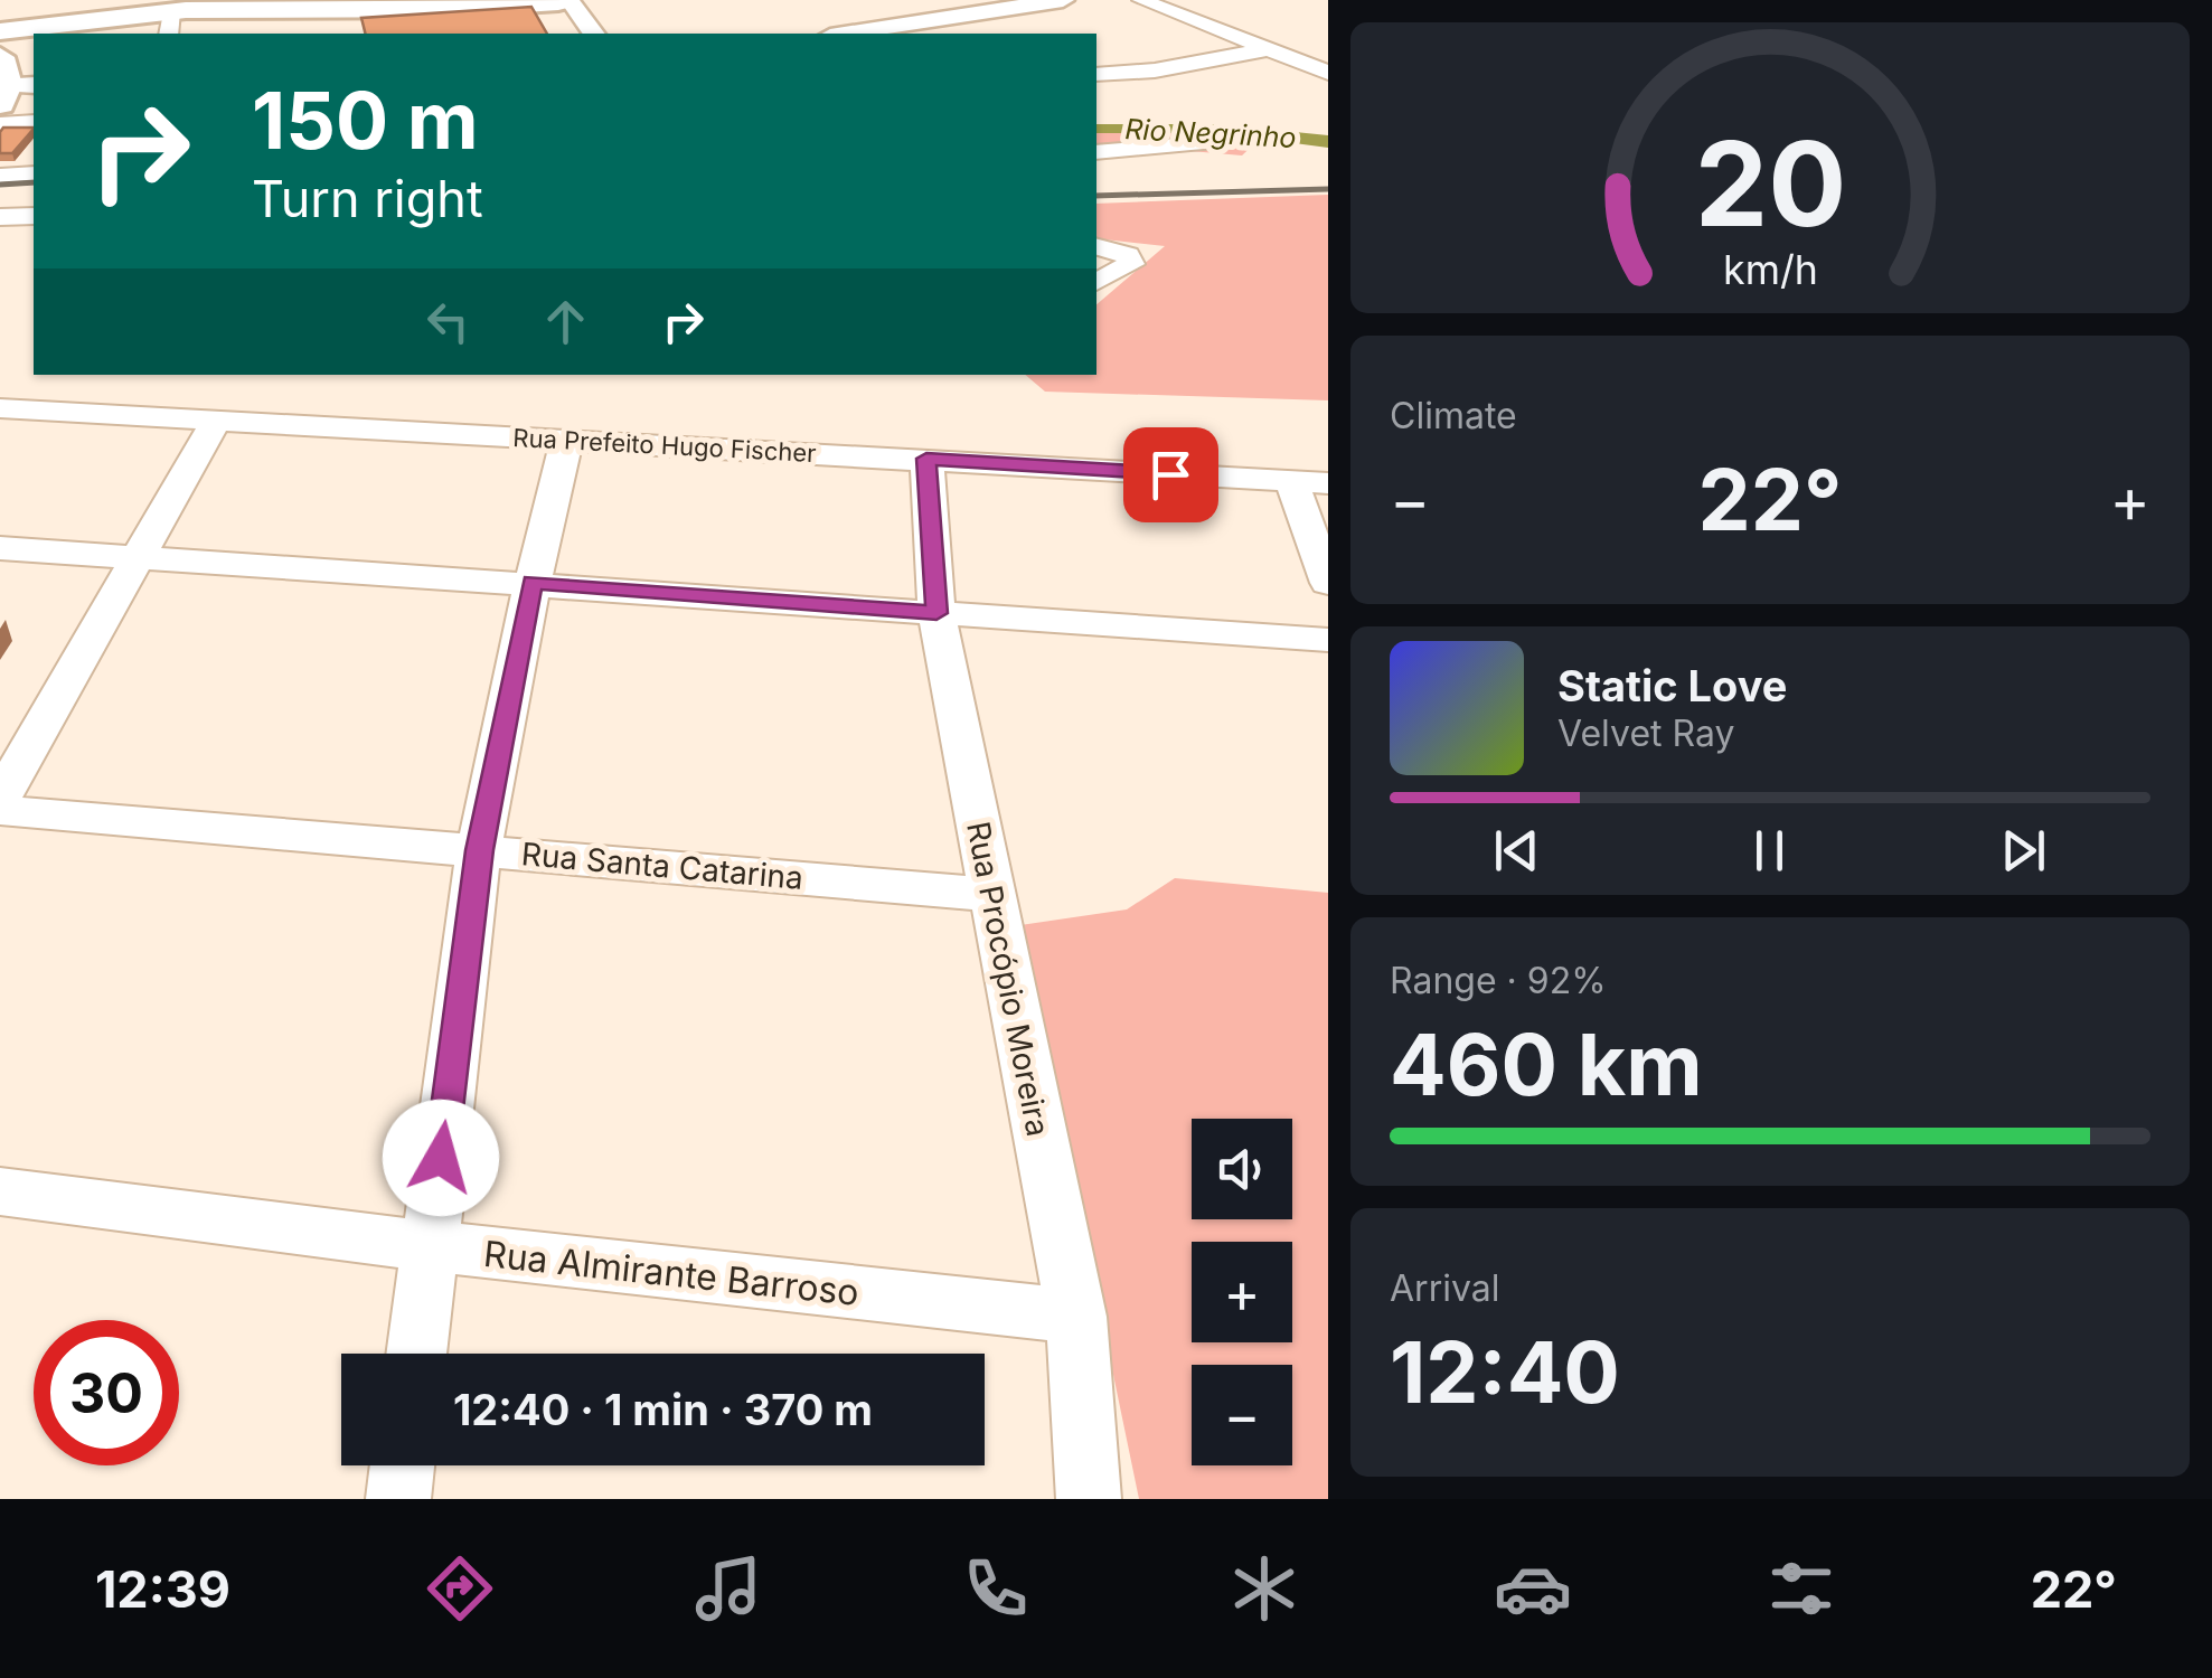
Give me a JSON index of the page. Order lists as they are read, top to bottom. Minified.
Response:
{"streets":{"street":["Rua Prefeito Hugo Fischer","Rua Santa Catarina","Rua Procópio Moreira","Rua Almirante Barroso"]},"crossings":[["Rua Prefeito Hugo Fischer","Rua Procópio Moreira"],["Rua Santa Catarina","Rua Procópio Moreira"],["Rua Procópio Moreira","Rua Almirante Barroso"]],"water":["Rio Negrinho"],"page":{"turn":["150 m","Turn right"],"tile":["Climate",["Range · 92%","460 km"],["Arrival","12:40"]],"heat":["−","22°","+"],"song":["Static Love","Velvet Ray"],"map_buttons":["+","−"],"limit":"30","trip":"12:40 · 1 min · 370 m","tabs":["12:39","22°"],"gauge":["20","km/h"]}}
